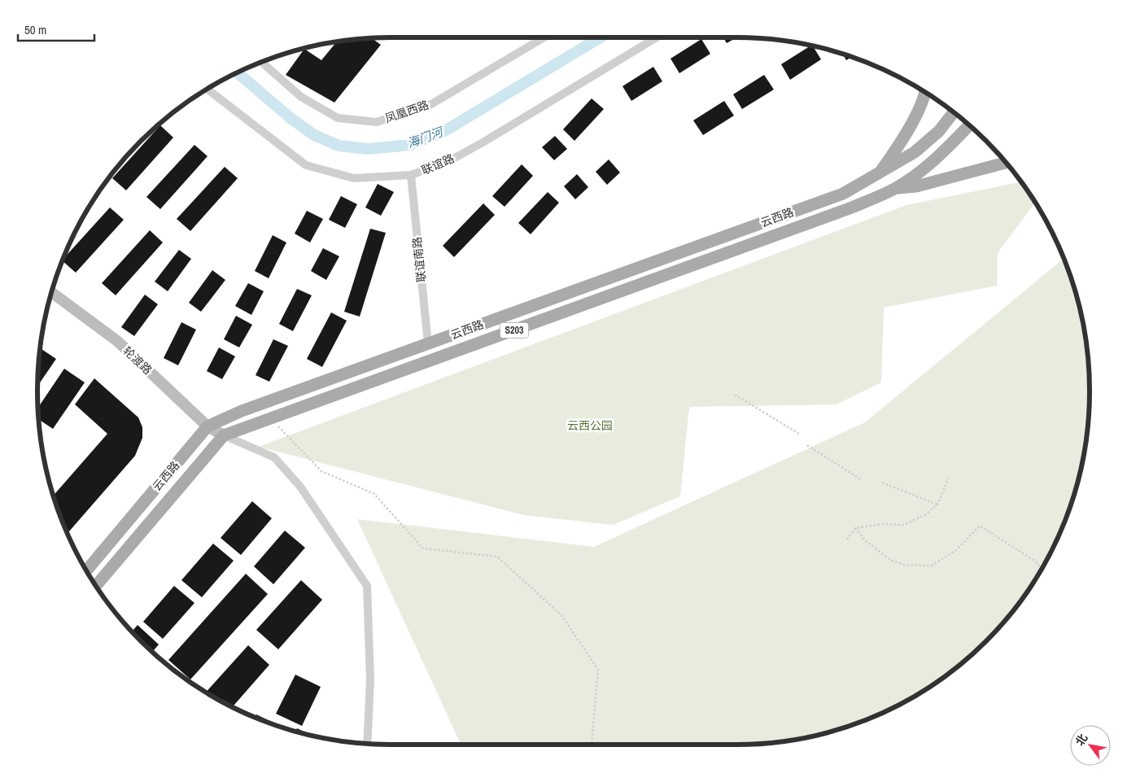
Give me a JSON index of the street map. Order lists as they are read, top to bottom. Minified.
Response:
{"streets":{"main road":["云西路","S203","轮渡路"],"street":["凤凰西路","联谊路","联谊南路"]},"crossings":[["联谊路","联谊南路"],["云西路","联谊南路"],["云西路","轮渡路"]],"water":["海门河"],"parks":["云西公园"],"scale_bar":"50 m","north":"top left"}
